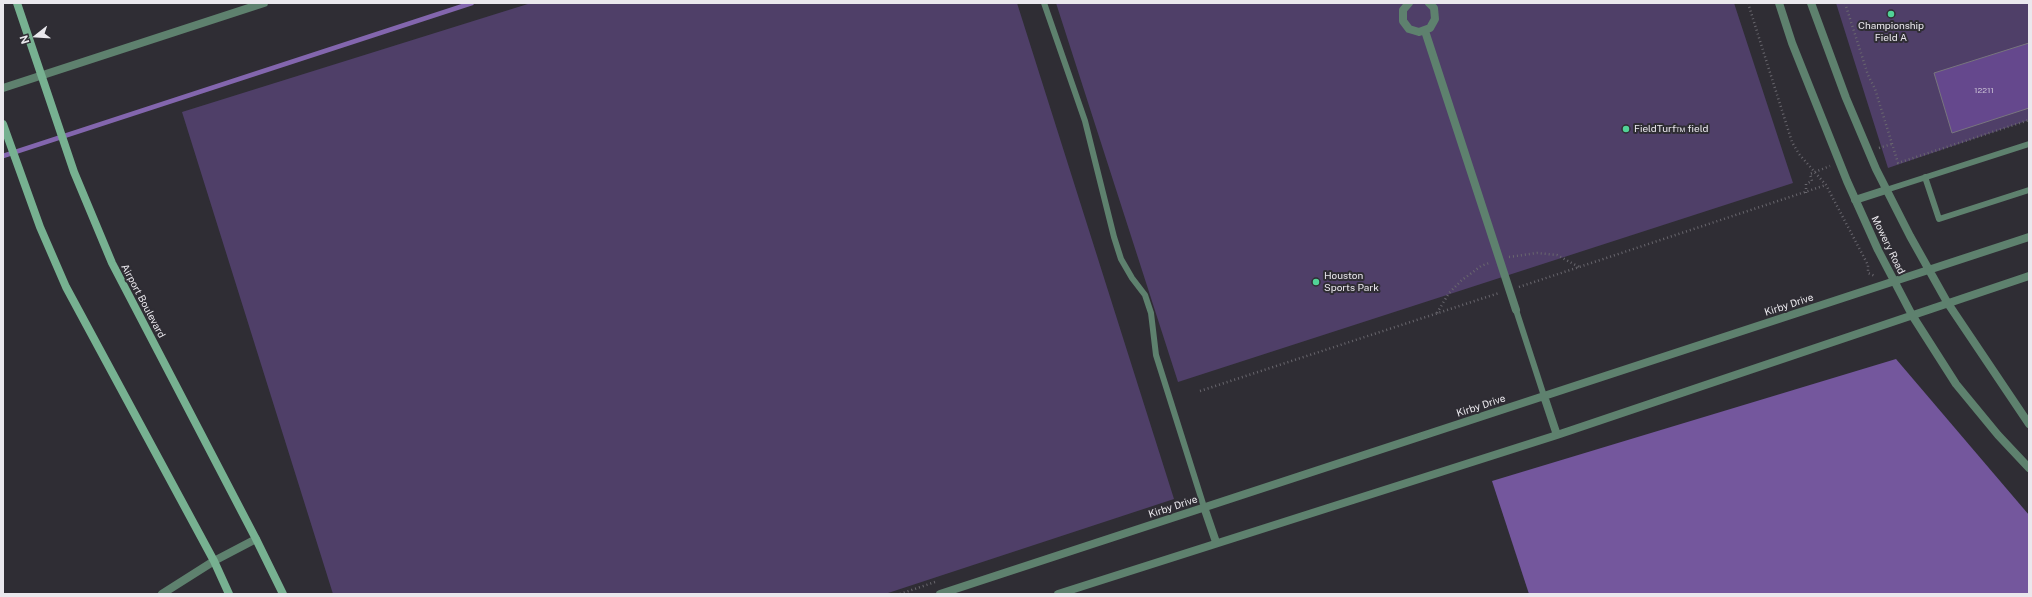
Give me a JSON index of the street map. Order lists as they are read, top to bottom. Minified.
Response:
{"streets":{"main road":["Airport Boulevard"],"street":["Mowery Road","Kirby Drive"]},"crossings":[["Mowery Road","Kirby Drive"]],"places":["Championship Field A","FieldTurf™ field","Houston Sports Park"],"house_numbers":["12211"],"north":"left"}
